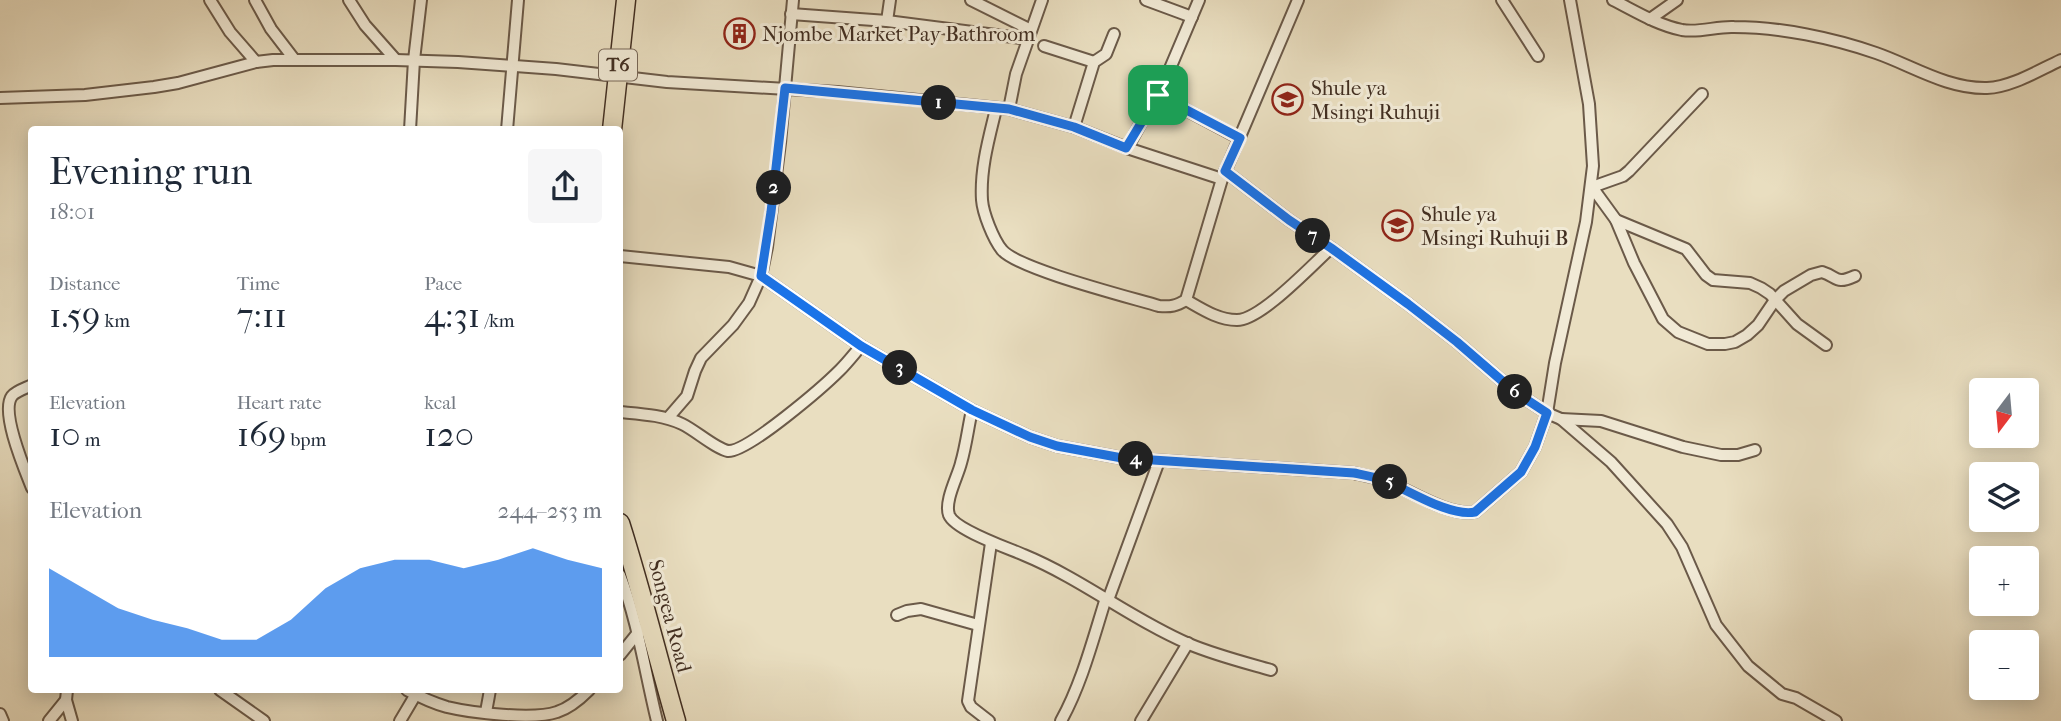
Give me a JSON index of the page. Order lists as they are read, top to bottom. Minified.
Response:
{"streets":{"highway":["T6","Songea Road"]},"places":{"building":["Njombe Market Pay Bathroom"],"school or university":["Shule ya Msingi Ruhuji","Shule ya Msingi Ruhuji B"]},"north":"bottom","page":{"pins":["1","2","7","3","6","4","5"],"heading":["Evening run","18:01"],"stats":[["Distance","1.59 km"],["Time","7:11"],["Pace","4:31 /km"],["Elevation","10 m"],["Heart rate","169 bpm"],["kcal","120"]],"map_buttons":["+","−"],"chart":["Elevation","244–253 m"]}}
